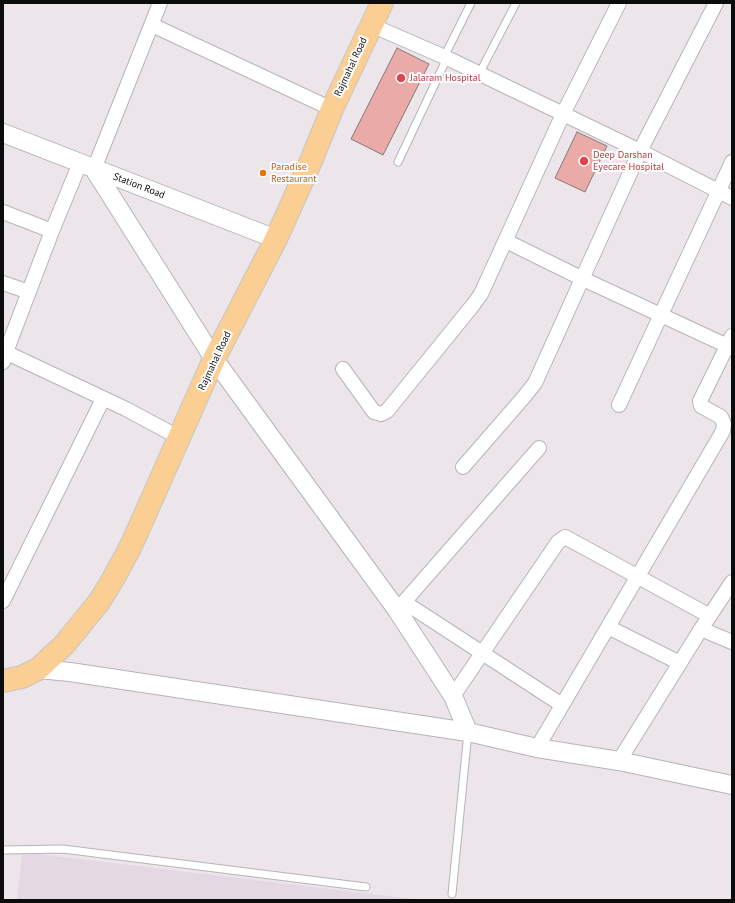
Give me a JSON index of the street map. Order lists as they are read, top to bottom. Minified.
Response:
{"streets":{"main road":["Rajmahal Road"],"street":["Station Road"]},"crossings":[["Rajmahal Road","Station Road"]],"places":["Jalaram Hospital","Deep Darshan Eyecare Hospital","Paradise Restaurant"]}
